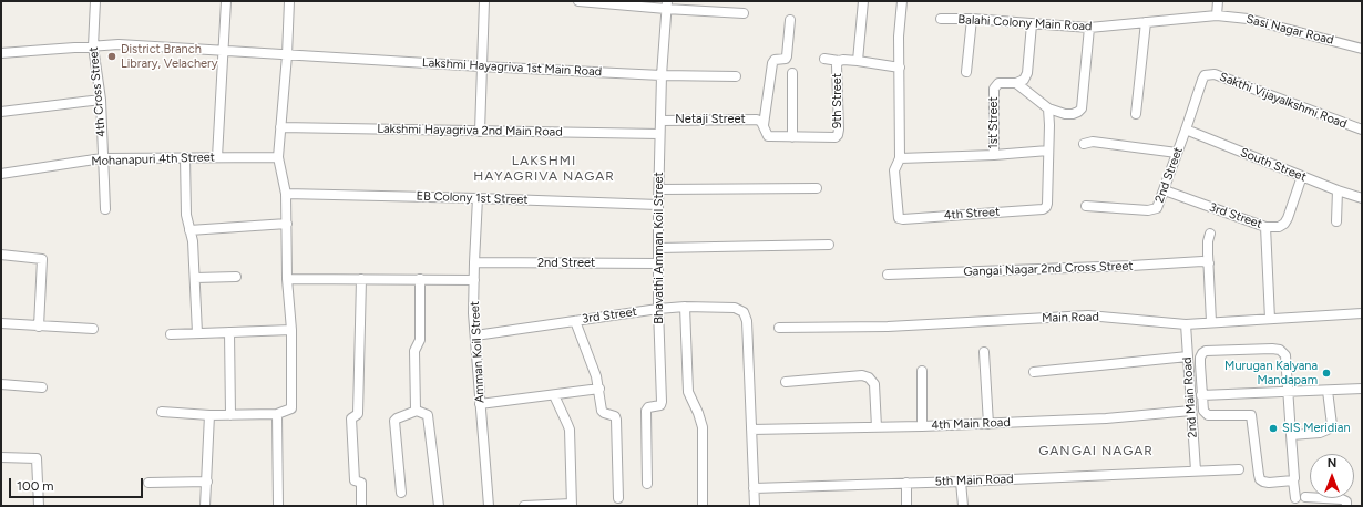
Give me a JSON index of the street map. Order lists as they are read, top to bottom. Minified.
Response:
{"streets":{"street":["Balahi Colony Main Road","Sasi Nagar Road","Lakshmi Hayagriva 1st Main Road","4th Cross Street","9th Street","Sakthi Vijayalkshmi Road","Netaji Street","1st Street","Lakshmi Hayagriva 2nd Main Road","Mohanapuri 4th Street","South Street","2nd Street","EB Colony 1st Street","4th Street","3rd Street","Bhavathi Amman Koil Street","Gangai Nagar 2nd Cross Street","Main Road","Amman Koil Street","2nd Main Road","4th Main Road","5th Main Road"]},"crossings":[["Balahi Colony Main Road","Sasi Nagar Road"],["Lakshmi Hayagriva 1st Main Road","4th Cross Street"],["Lakshmi Hayagriva 1st Main Road","Bhavathi Amman Koil Street"],["4th Cross Street","Mohanapuri 4th Street"],["Sakthi Vijayalkshmi Road","2nd Street"],["Netaji Street","Bhavathi Amman Koil Street"],["Lakshmi Hayagriva 2nd Main Road","Bhavathi Amman Koil Street"],["South Street","2nd Street"],["South Street","3rd Street"],["2nd Street","3rd Street"],["2nd Street","Bhavathi Amman Koil Street"],["2nd Street","Amman Koil Street"],["EB Colony 1st Street","Bhavathi Amman Koil Street"],["EB Colony 1st Street","Amman Koil Street"],["3rd Street","Bhavathi Amman Koil Street"],["3rd Street","Amman Koil Street"],["3rd Street","4th Main Road"],["Main Road","2nd Main Road"],["2nd Main Road","4th Main Road"],["2nd Main Road","5th Main Road"]],"districts":["LAKSHMI HAYAGRIVA NAGAR","GANGAI NAGAR"],"places":["District Branch Library, Velachery","Murugan Kalyana Mandapam","SIS Meridian"],"scale_bar":"100 m","north":"top"}
